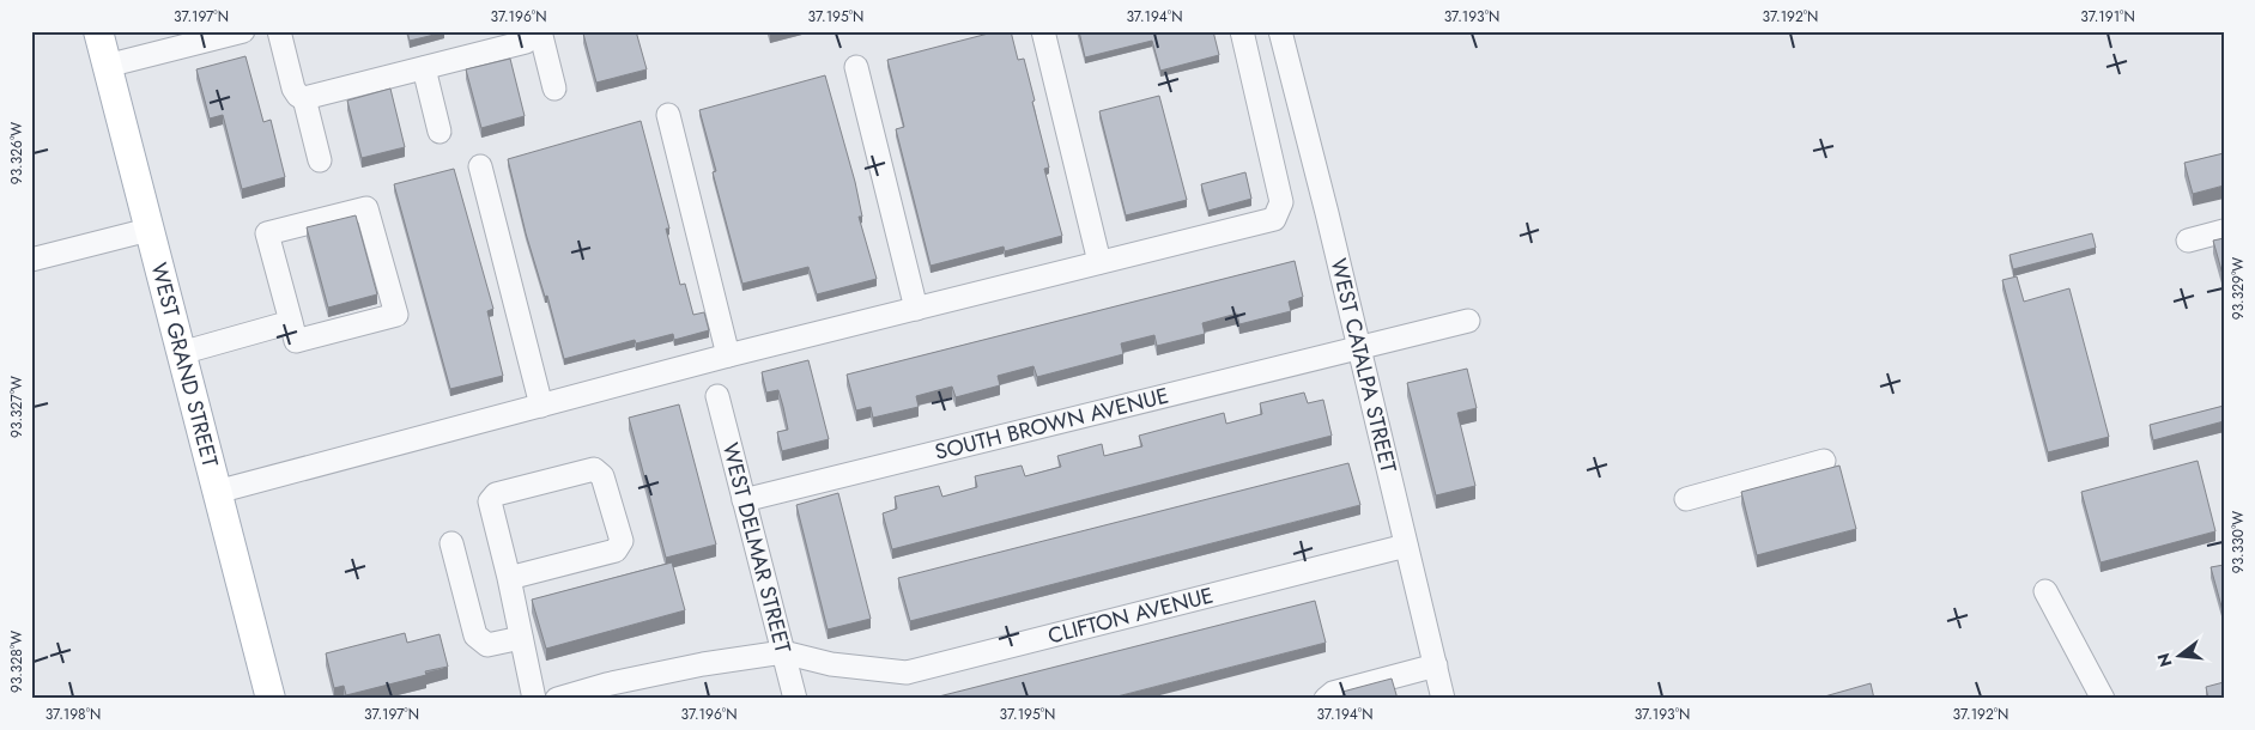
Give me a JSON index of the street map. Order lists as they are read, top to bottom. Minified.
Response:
{"streets":{"main road":["WEST GRAND STREET"],"street":["WEST CATALPA STREET","SOUTH BROWN AVENUE","WEST DELMAR STREET","CLIFTON AVENUE"]},"crossings":[["WEST CATALPA STREET","SOUTH BROWN AVENUE"],["WEST CATALPA STREET","CLIFTON AVENUE"],["SOUTH BROWN AVENUE","WEST DELMAR STREET"],["WEST DELMAR STREET","CLIFTON AVENUE"]],"north":"left","coordinates":["37.197°N","37.196°N","37.195°N","37.194°N","37.193°N","37.192°N","37.191°N","93.326°W","93.329°W","93.327°W","93.330°W","93.328°W","37.198°N"]}
